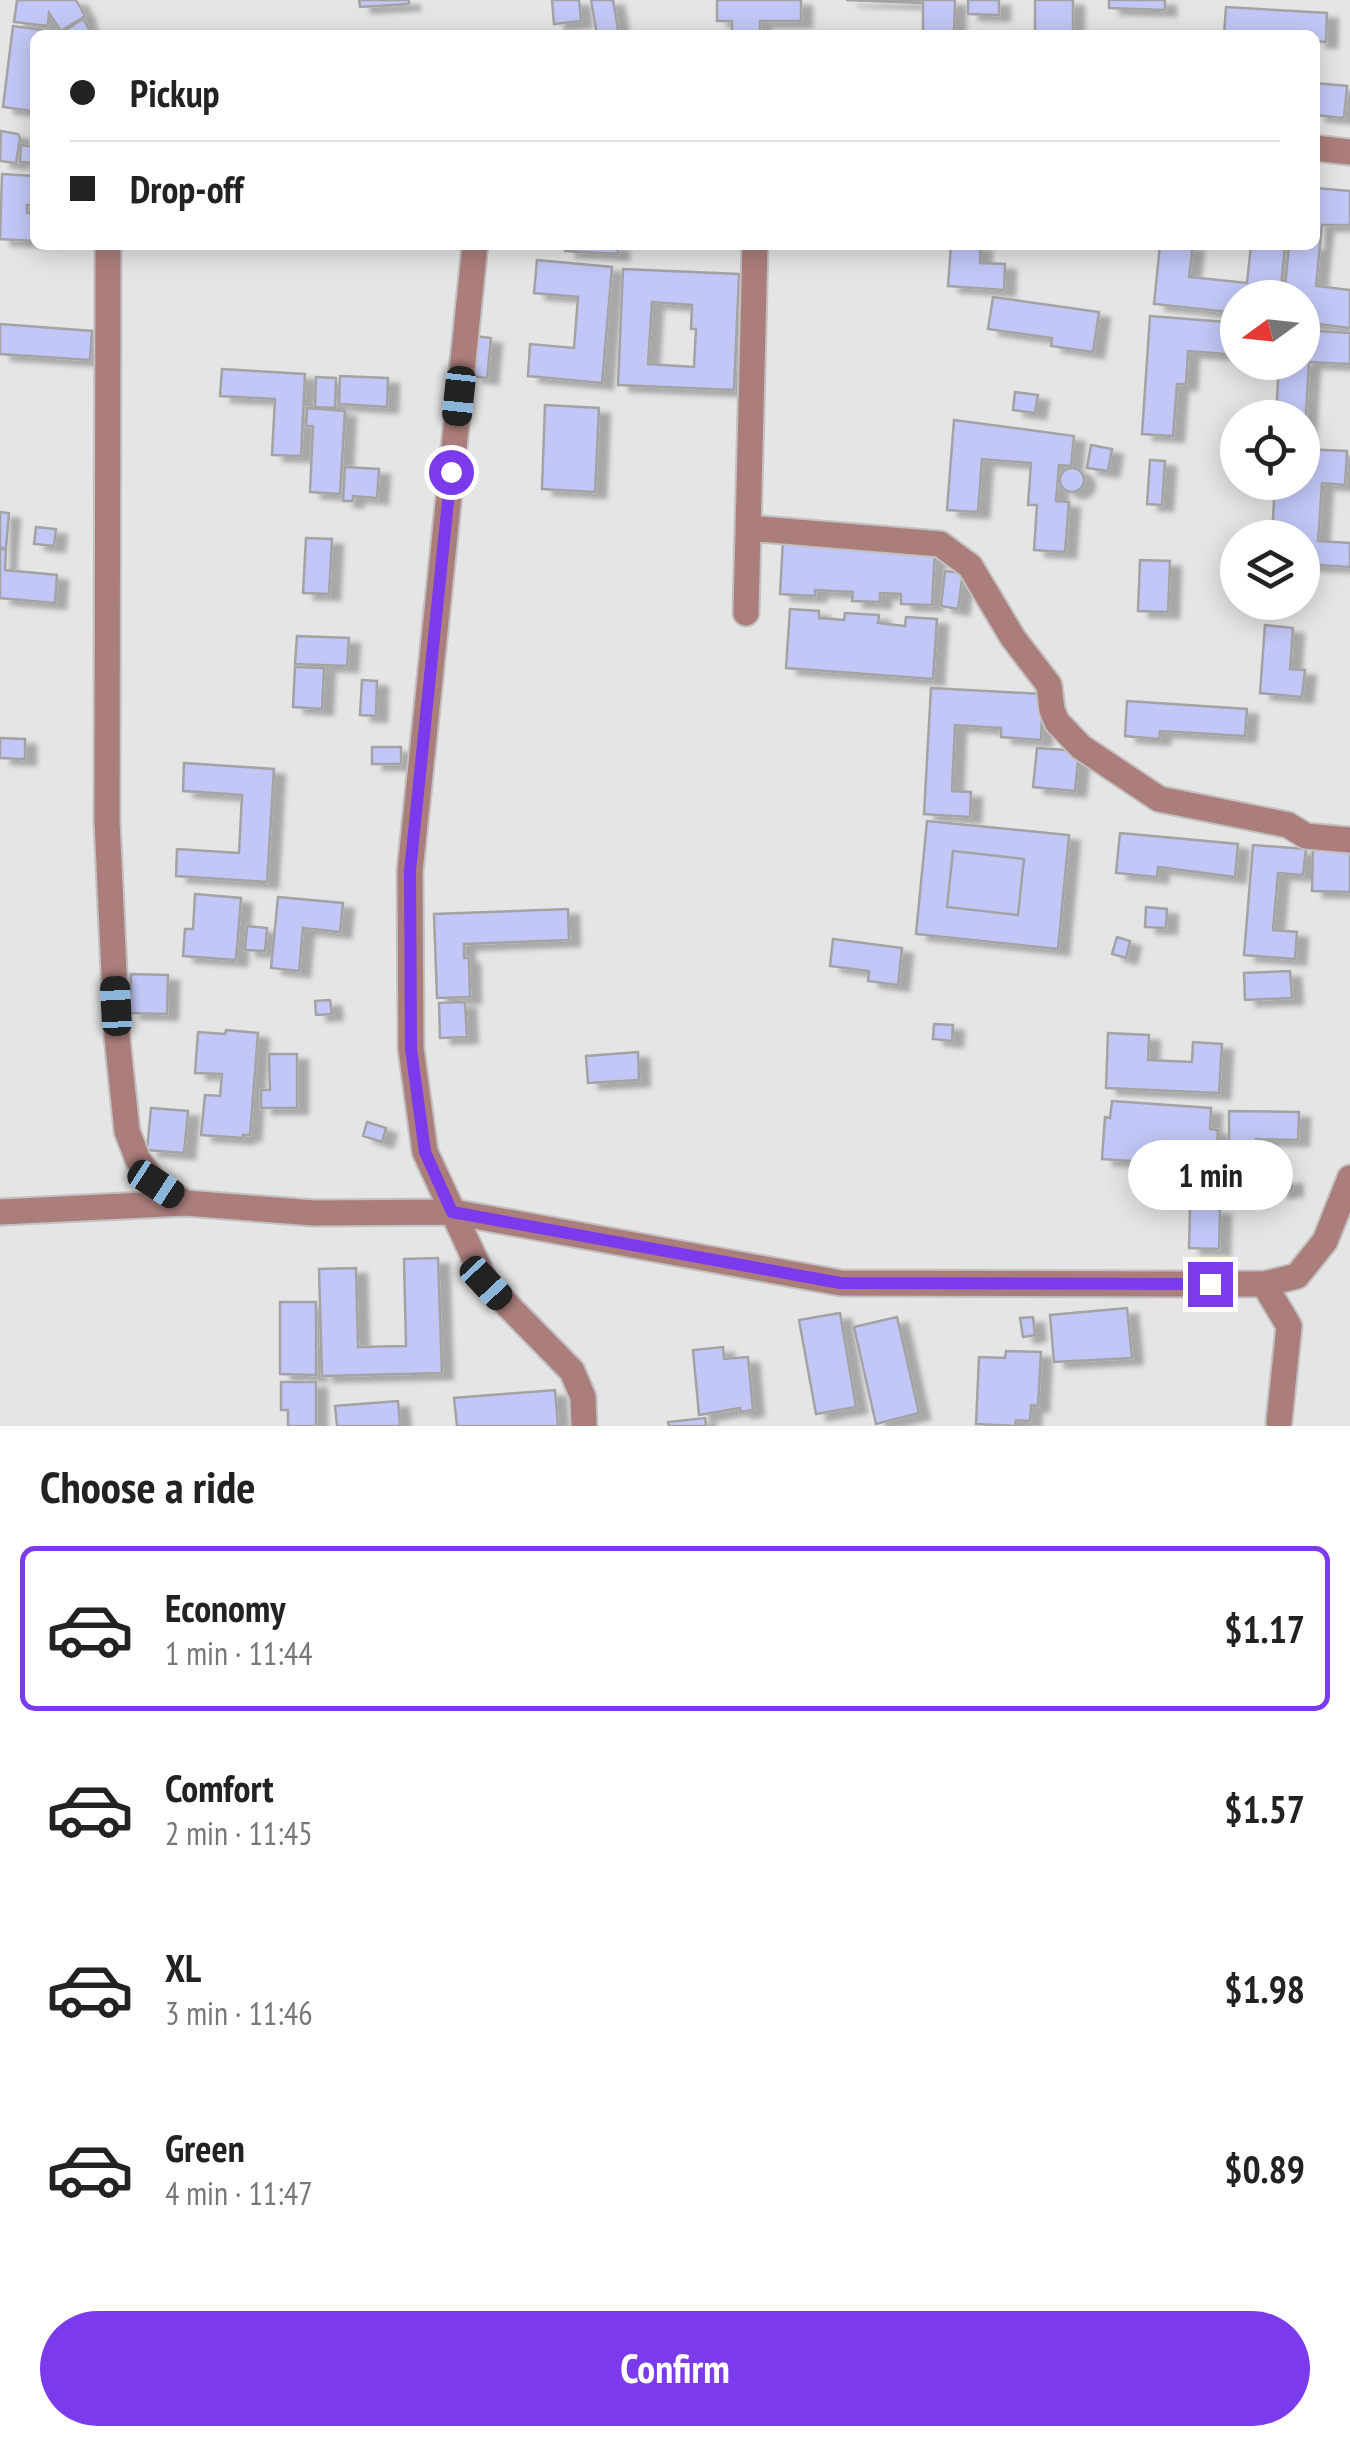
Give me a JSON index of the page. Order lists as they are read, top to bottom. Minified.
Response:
{"north":"left","page":{"banner":["Pickup","Drop-off"],"bubble":"1 min","heading":"Choose a ride","list":[{"name":"Economy","note":"1 min · 11:44","value":"$1.17"},{"name":"Comfort","note":"2 min · 11:45","value":"$1.57"},{"name":"XL","note":"3 min · 11:46","value":"$1.98"},{"name":"Green","note":"4 min · 11:47","value":"$0.89"}],"buttons":"Confirm"}}
